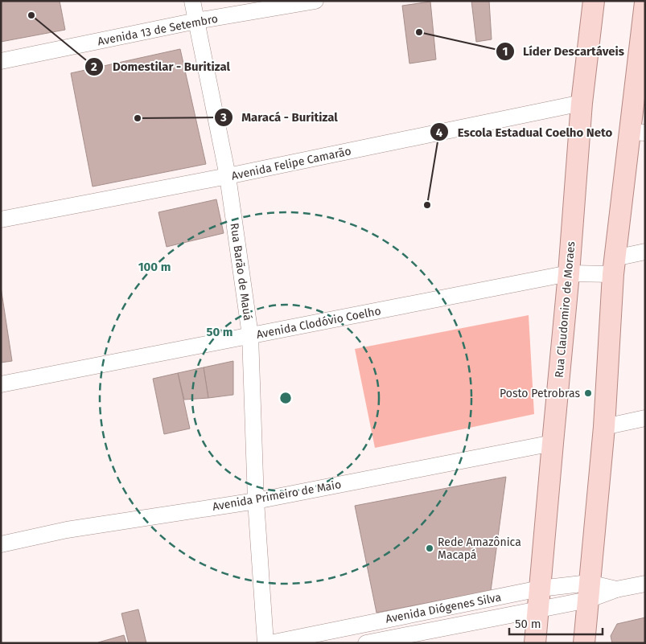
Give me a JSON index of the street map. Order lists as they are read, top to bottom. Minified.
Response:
{"streets":{"main road":["Rua Claudomiro de Moraes"],"street":["Avenida 13 de Setembro","Avenida Felipe Camarão","Rua Barão de Mauá","Avenida Clodóvio Coelho","Avenida Primeiro de Maio","Avenida Diógenes Silva"]},"crossings":[["Avenida 13 de Setembro","Rua Barão de Mauá"],["Avenida Felipe Camarão","Rua Barão de Mauá"],["Avenida Felipe Camarão","Rua Claudomiro de Moraes"],["Rua Barão de Mauá","Avenida Clodóvio Coelho"],["Rua Barão de Mauá","Avenida Primeiro de Maio"],["Rua Claudomiro de Moraes","Avenida Clodóvio Coelho"],["Rua Claudomiro de Moraes","Avenida Primeiro de Maio"],["Rua Claudomiro de Moraes","Avenida Diógenes Silva"]],"places":["Domestilar - Buritizal","Líder Descartáveis","Maracá - Buritizal","Escola Estadual Coelho Neto","Posto Petrobras","Rede Amazônica Macapá"],"scale_bar":"50 m","rings":["100 m","50 m"]}
